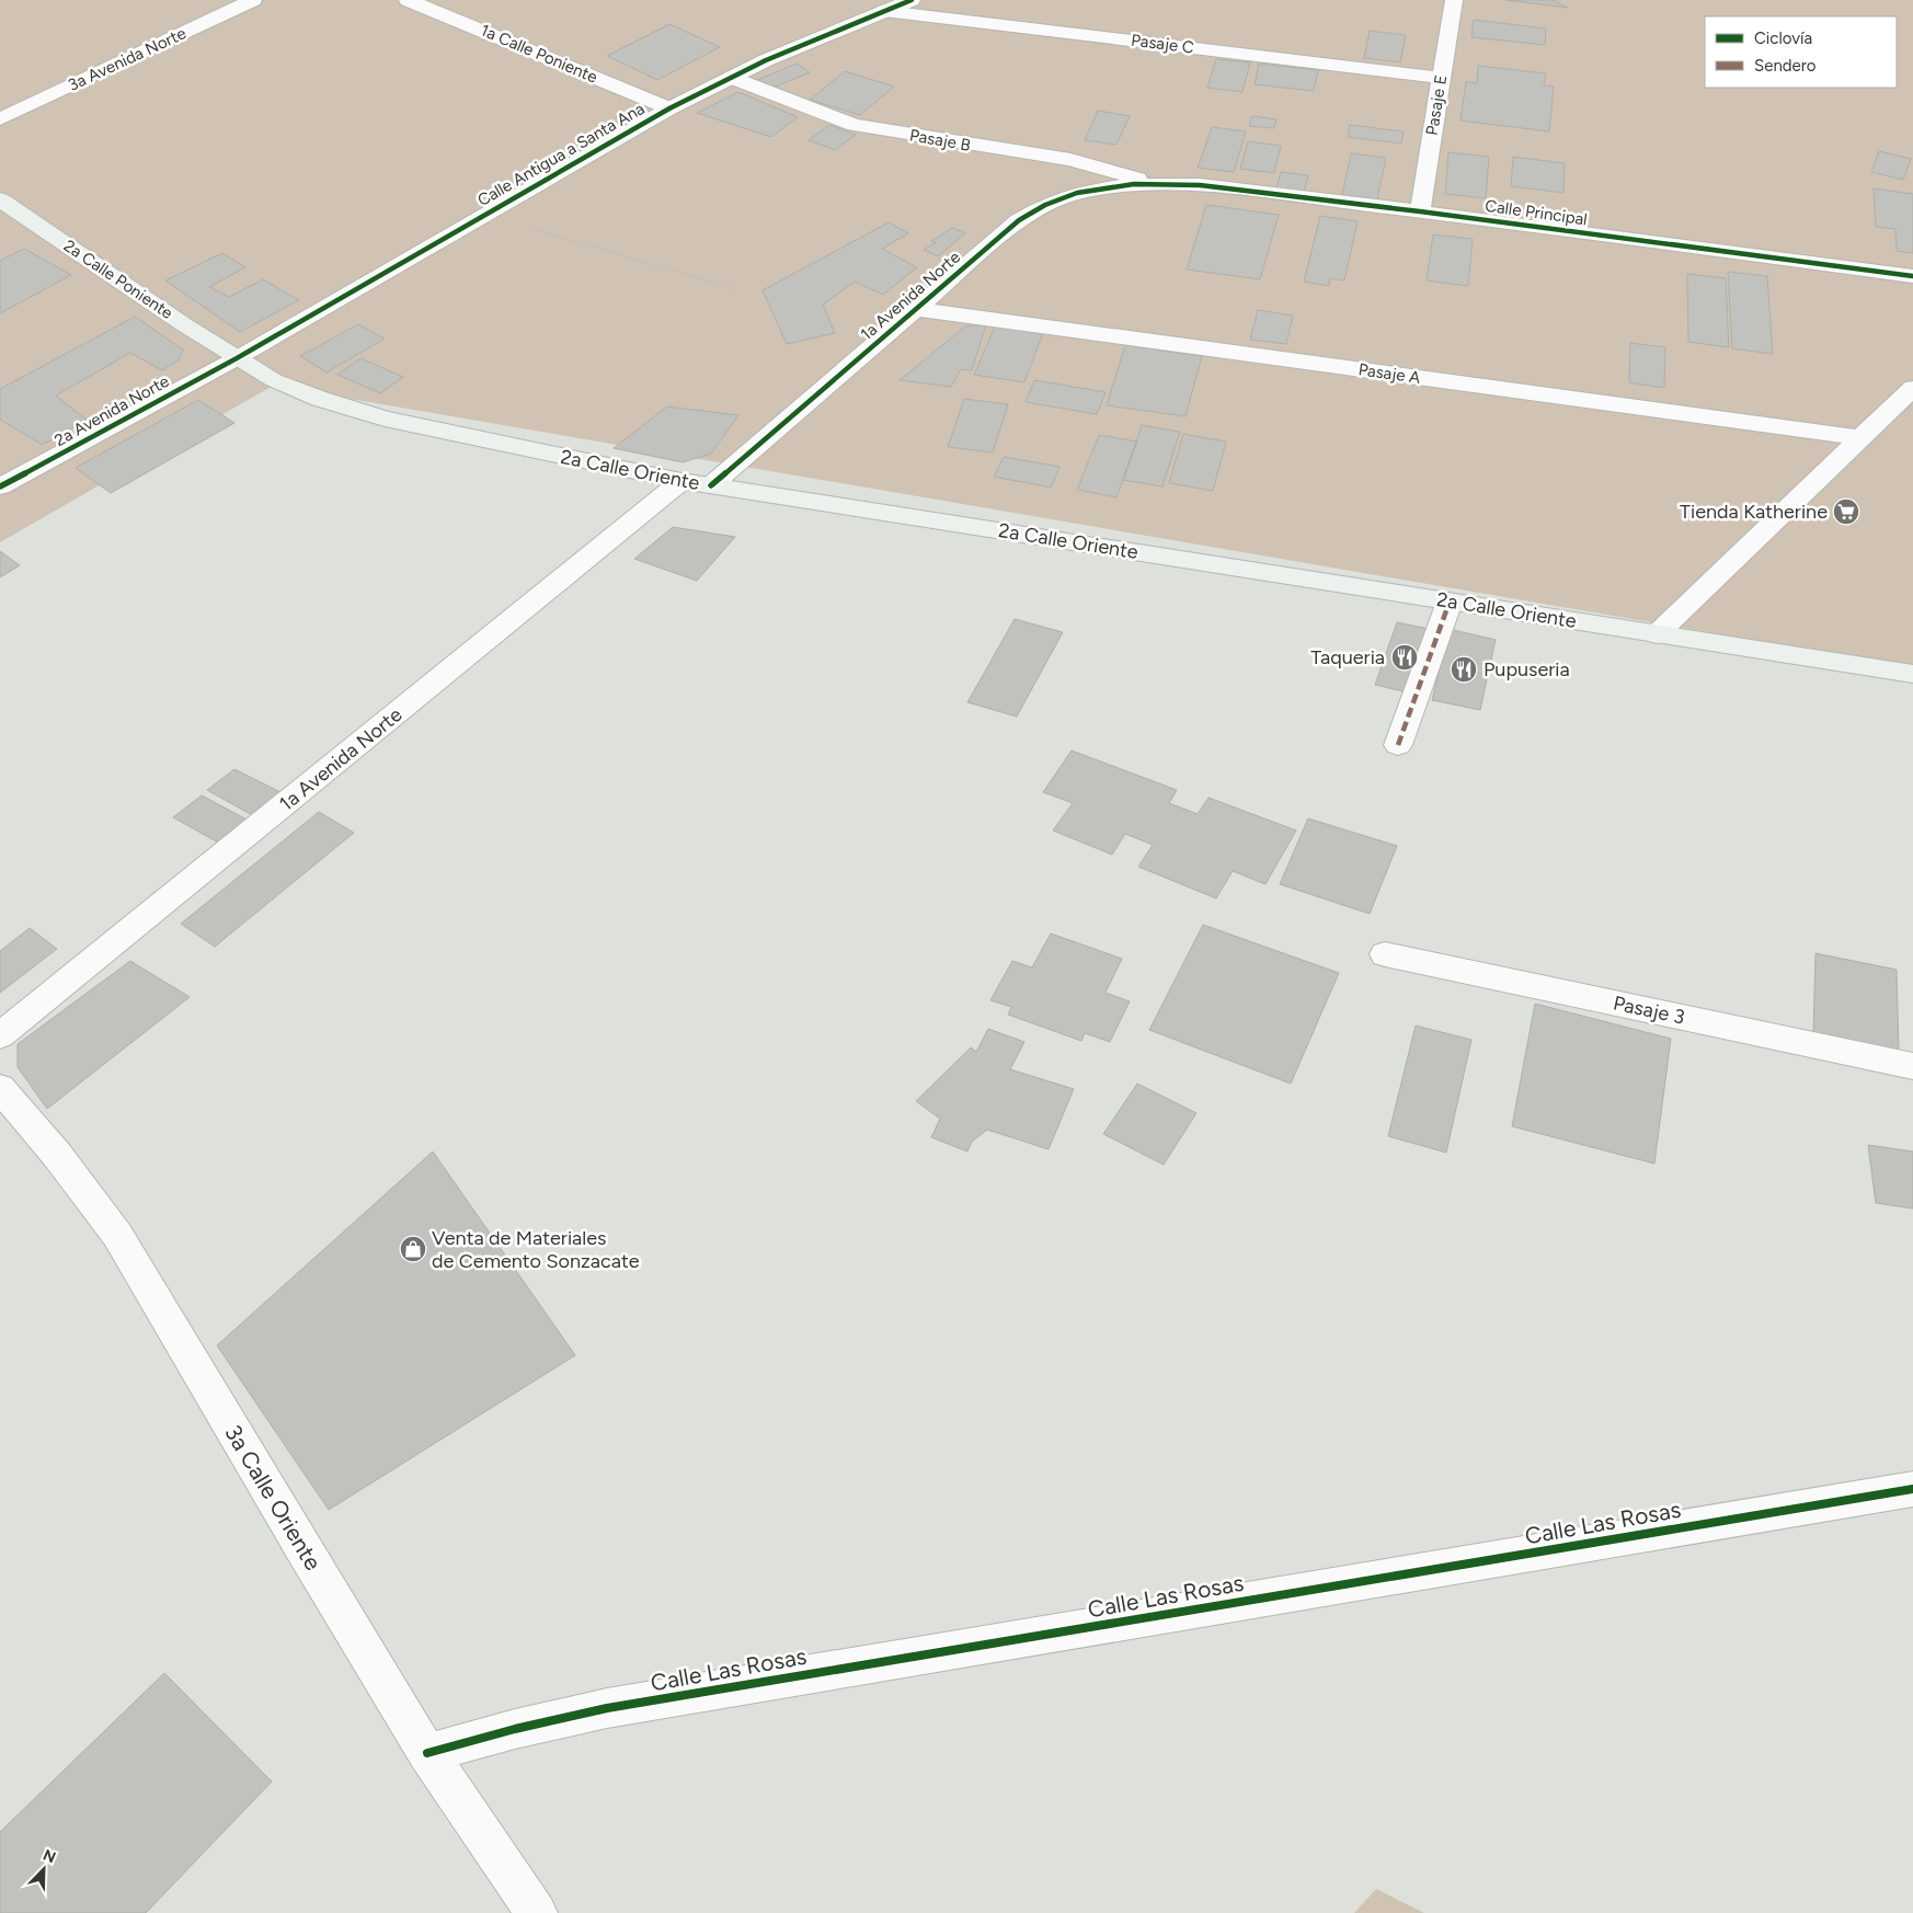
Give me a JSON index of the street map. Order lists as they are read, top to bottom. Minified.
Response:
{"streets":{"main road":["2a Calle Poniente","2a Calle Oriente"],"street":["Pasaje C","1a Calle Poniente","3a Avenida Norte","Pasaje E","Pasaje B","Calle Antigua a Santa Ana","Calle Principal","1a Avenida Norte","Pasaje A","2a Avenida Norte","Pasaje 3","3a Calle Oriente","Calle Las Rosas"]},"crossings":[["Pasaje C","Pasaje E"],["Pasaje C","Calle Antigua a Santa Ana"],["1a Calle Poniente","Calle Antigua a Santa Ana"],["Pasaje E","Calle Principal"],["Pasaje B","Calle Antigua a Santa Ana"],["Pasaje B","Calle Principal"],["Pasaje B","1a Avenida Norte"],["Calle Antigua a Santa Ana","2a Calle Poniente"],["Calle Antigua a Santa Ana","2a Avenida Norte"],["Calle Antigua a Santa Ana","2a Calle Oriente"],["Calle Principal","1a Avenida Norte"],["2a Calle Poniente","2a Avenida Norte"],["2a Calle Poniente","2a Calle Oriente"],["1a Avenida Norte","Pasaje A"],["1a Avenida Norte","2a Calle Oriente"],["2a Avenida Norte","2a Calle Oriente"],["3a Calle Oriente","Calle Las Rosas"]],"places":{"supermarket":["Tienda Katherine"],"restaurant":["Taqueria","Pupuseria"],"shop":["Venta de Materiales de Cemento Sonzacate"]},"legend":["Ciclovía","Sendero"],"north":"top right"}
